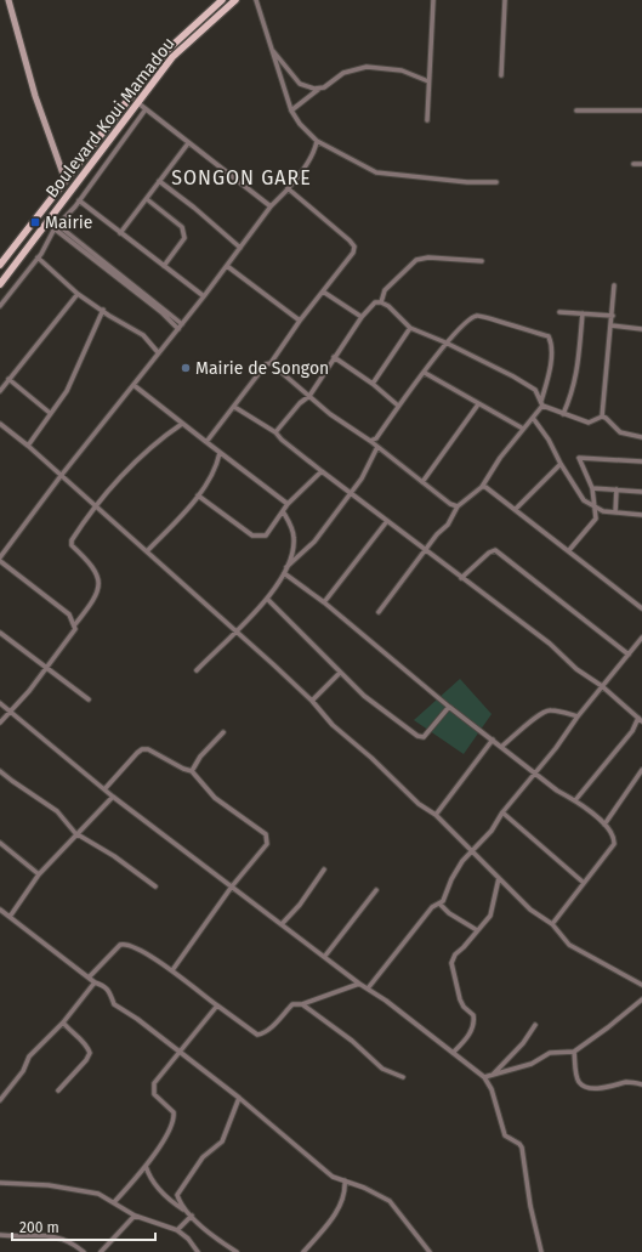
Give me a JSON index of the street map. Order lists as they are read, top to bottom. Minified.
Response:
{"streets":{"main road":["Boulevard Koui Mamadou"]},"districts":["SONGON GARE"],"places":{"transit":["Mairie"],"other":["Mairie de Songon"]},"scale_bar":"200 m"}
